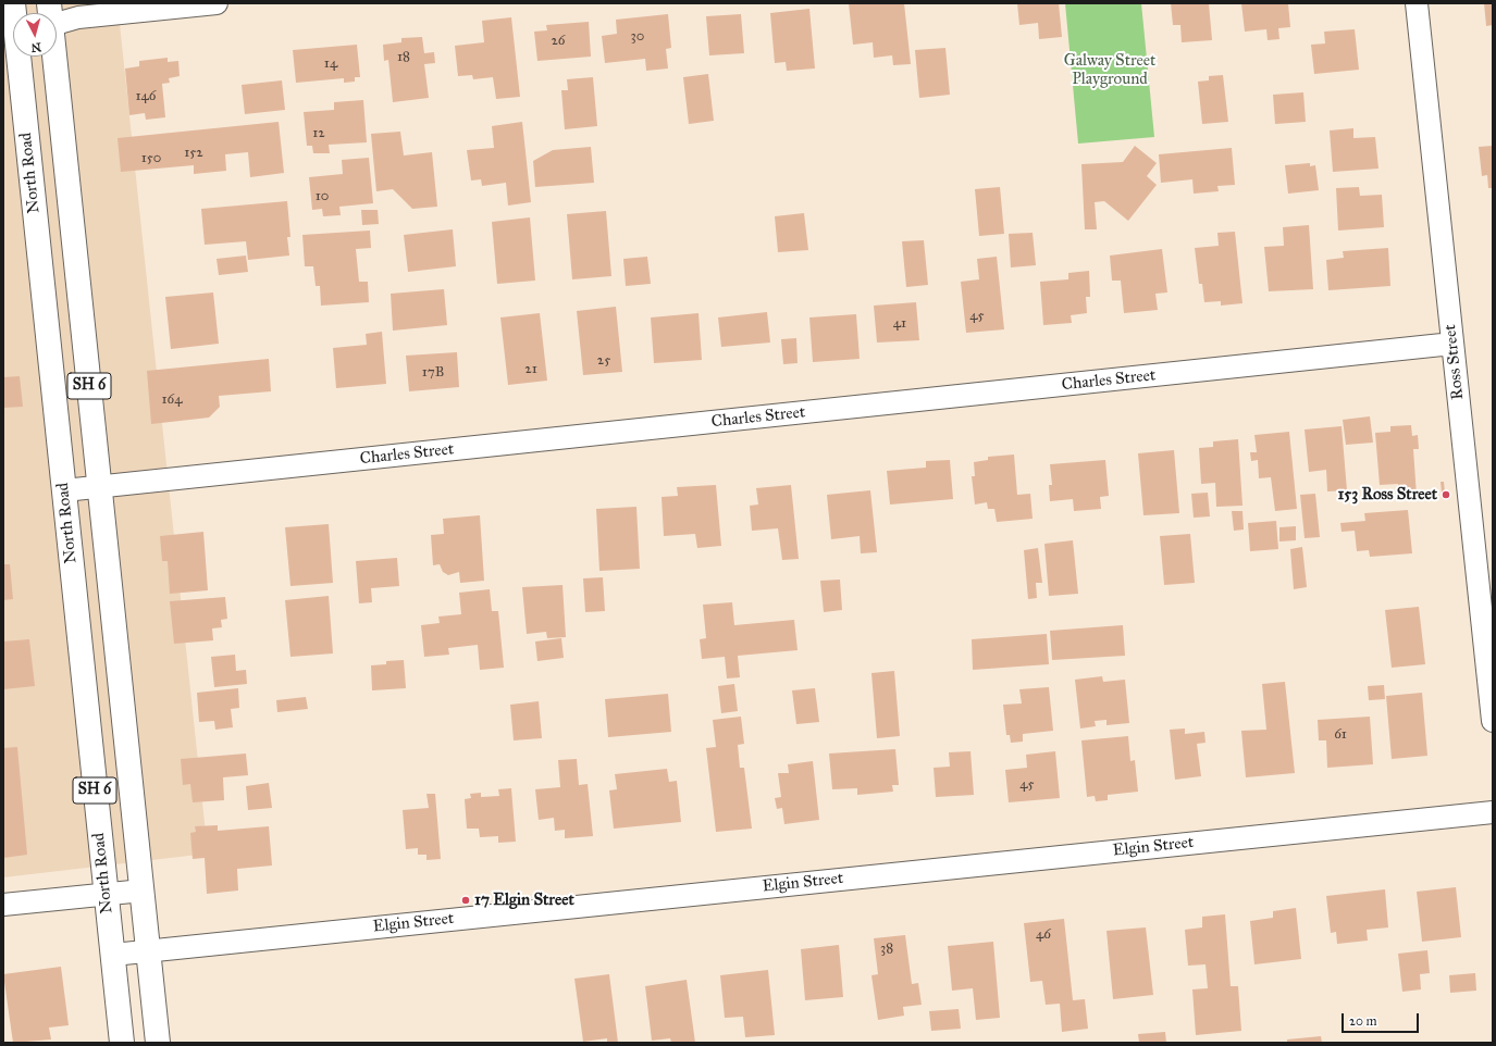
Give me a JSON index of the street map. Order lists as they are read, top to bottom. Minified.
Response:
{"streets":{"main road":["North Road","SH 6"],"street":["Ross Street","Charles Street","Elgin Street"]},"crossings":[["North Road","Charles Street"],["North Road","Elgin Street"],["Ross Street","Charles Street"],["Charles Street","SH 6"],["SH 6","Elgin Street"]],"parks":["Galway Street Playground"],"places":["153 Ross Street","17 Elgin Street"],"house_numbers":["30","26","18","14","146","12","152","150","10","45","41","25","21","17B","164","61","45","46","38"],"scale_bar":"20 m","north":"bottom"}
